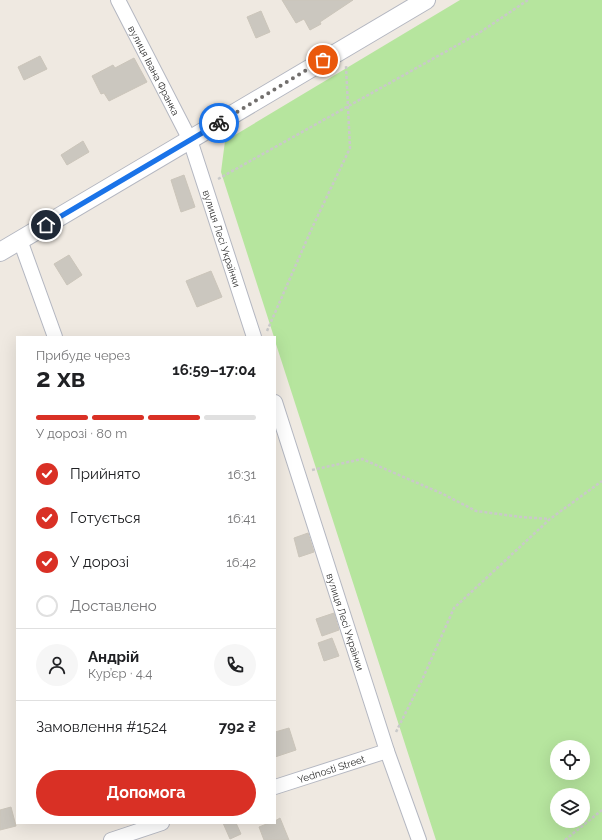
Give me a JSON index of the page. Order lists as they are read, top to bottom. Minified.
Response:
{"streets":{"street":["вулиця Івана Франка","вулиця Лесі Українки","Yednosti Street"]},"crossings":[["вулиця Івана Франка","вулиця Лесі Українки"],["вулиця Лесі Українки","Yednosti Street"]],"page":{"heading":["2 хв","Прибуде через","16:59–17:04"],"panel":["Андрій","Кур’єр · 4.4","Замовлення #1524","792 ₴"],"bar":"У дорозі · 80 m","list":[["Прийнято","16:31"],["Готується","16:41"],["У дорозі","16:42"],"Доставлено"],"buttons":"Допомога"}}
